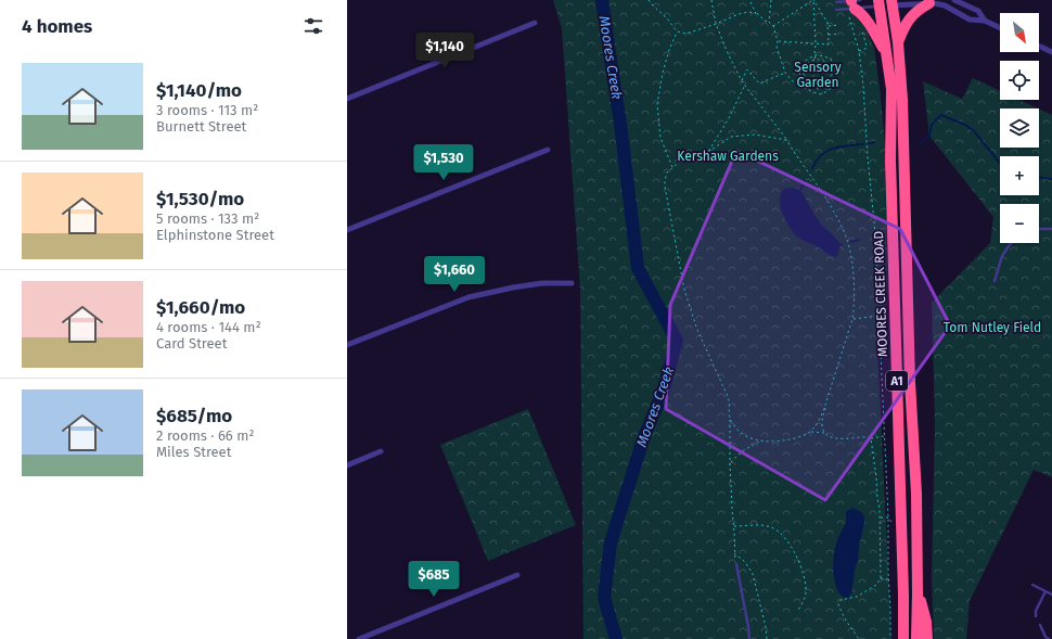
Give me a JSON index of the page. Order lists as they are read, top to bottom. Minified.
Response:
{"streets":{"highway":["MOORES CREEK ROAD","A1"]},"water":["Moores Creek"],"parks":["Sensory Garden","Kershaw Gardens","Tom Nutley Field"],"north":"bottom right","page":{"heading":"4 homes","map_buttons":["+","−"],"price":["$1,140","$1,530","$1,660","$685"],"list":[{"name":"$1,140/mo","note":"3 rooms · 113 m² · Burnett Street"},{"name":"$1,530/mo","note":"5 rooms · 133 m² · Elphinstone Street"},{"name":"$1,660/mo","note":"4 rooms · 144 m² · Card Street"},{"name":"$685/mo","note":"2 rooms · 66 m² · Miles Street"}]}}
